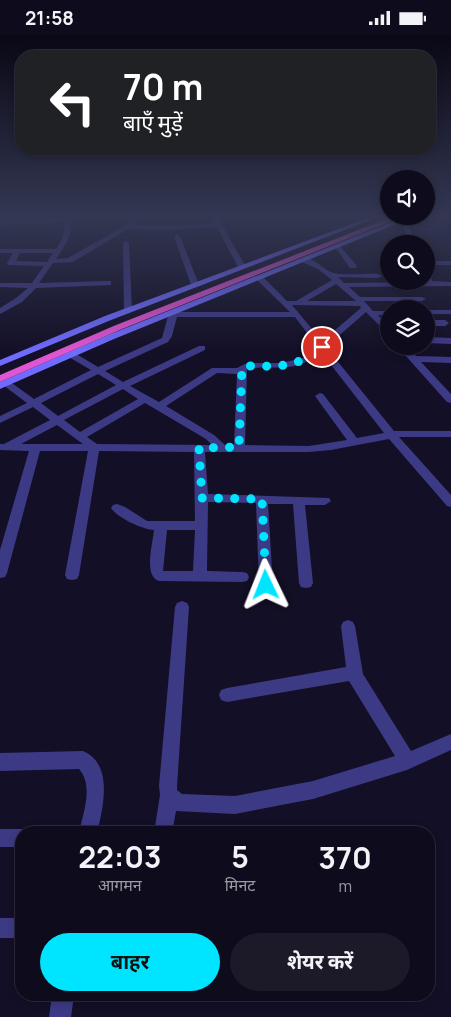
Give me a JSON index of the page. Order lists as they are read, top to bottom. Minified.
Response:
{"page":{"status":"21:58","turn":["70 m","बाएँ मुड़ें"],"eta":["22:03","आगमन","5","मिनट","370","m"],"buttons":["बाहर","शेयर करें"]}}
